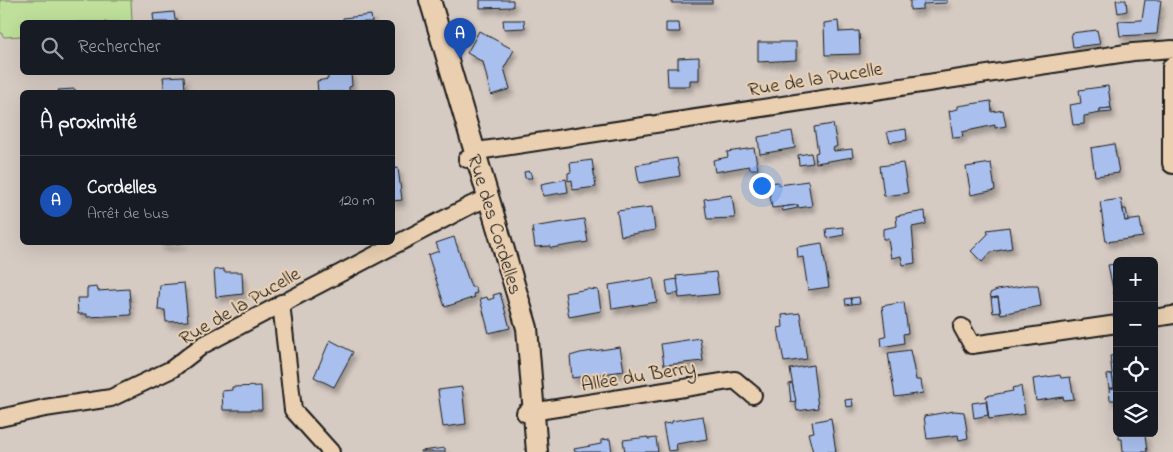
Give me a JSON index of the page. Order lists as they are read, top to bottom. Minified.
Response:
{"streets":{"street":["Rue de la Pucelle","Rue des Cordelles","Allée du Berry"]},"crossings":[["Rue de la Pucelle","Rue des Cordelles"],["Rue des Cordelles","Allée du Berry"]],"page":{"pins":"A","search":"Rechercher","heading":"À proximité","list":[{"mark":"A","name":"Cordelles","note":"Arrêt de bus","value":"120 m"}],"map_buttons":["+","−"]}}
